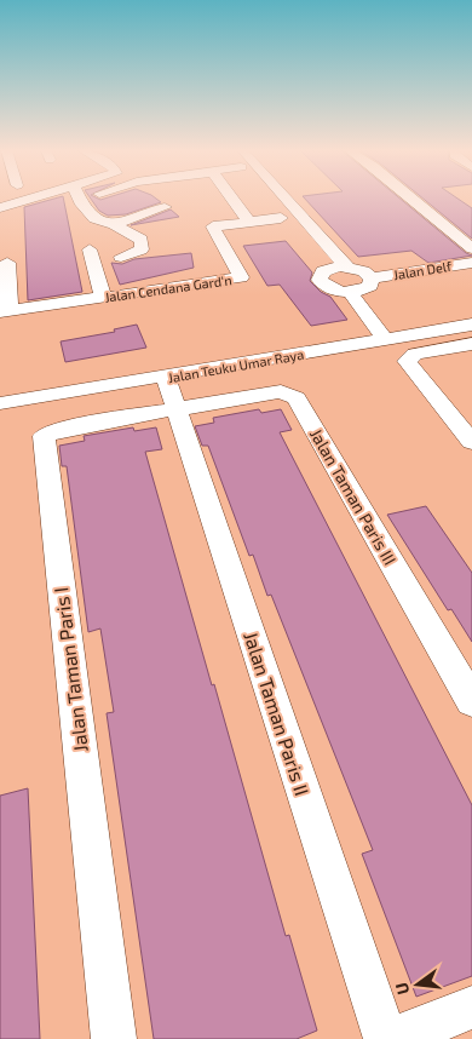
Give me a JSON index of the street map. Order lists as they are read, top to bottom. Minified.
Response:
{"streets":{"street":["Jalan Delf","Jalan Cendana Gard'n","Jalan Teuku Umar Raya","Jalan Taman Paris III","Jalan Taman Paris I","Jalan Taman Paris II"]},"crossings":[["Jalan Teuku Umar Raya","Jalan Taman Paris III"],["Jalan Teuku Umar Raya","Jalan Taman Paris I"],["Jalan Teuku Umar Raya","Jalan Taman Paris II"],["Jalan Taman Paris III","Jalan Taman Paris I"],["Jalan Taman Paris III","Jalan Taman Paris II"],["Jalan Taman Paris I","Jalan Taman Paris II"]],"north":"left"}
